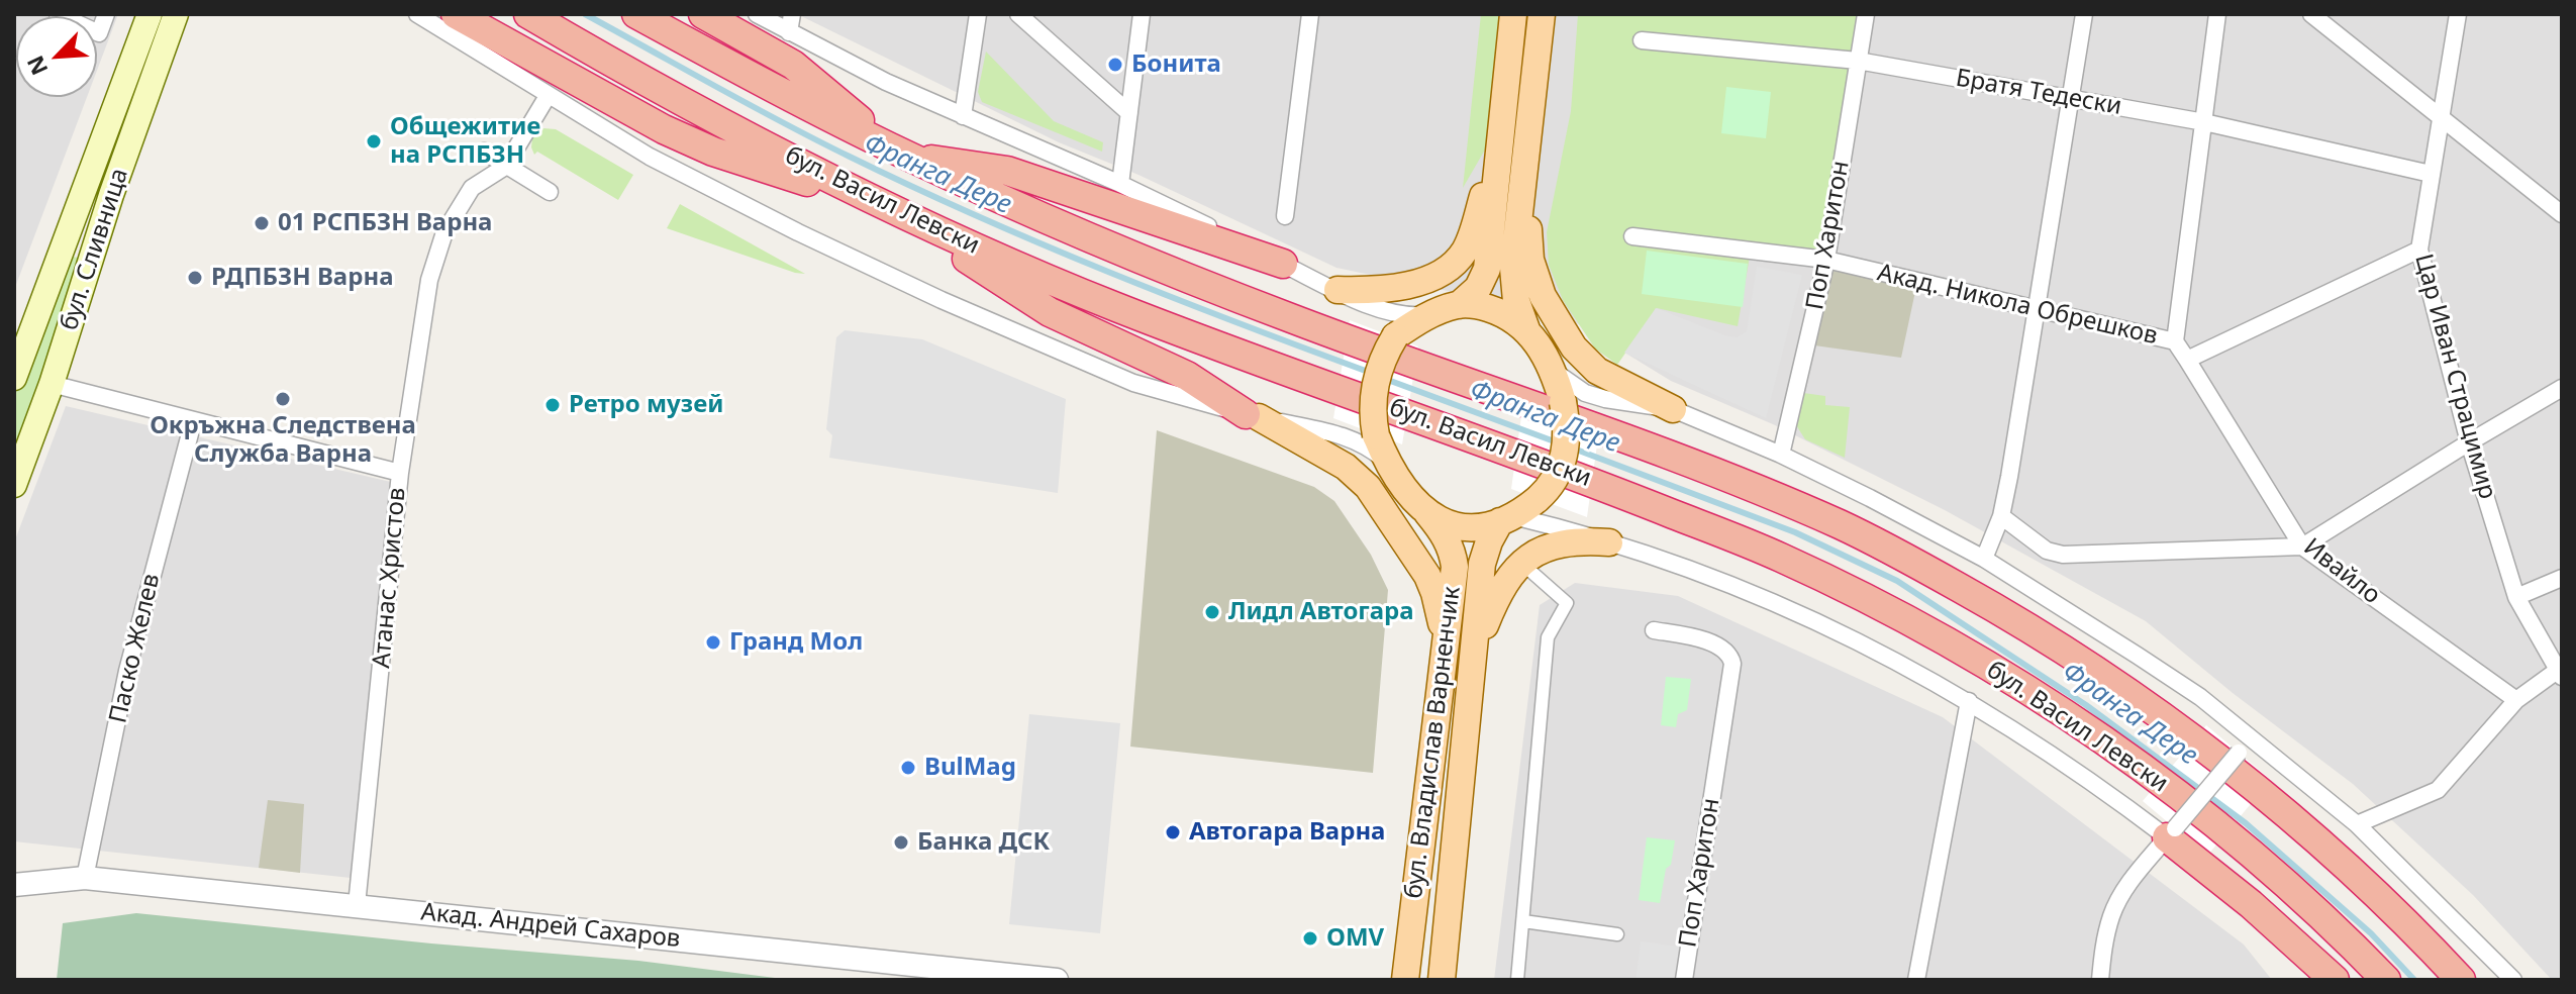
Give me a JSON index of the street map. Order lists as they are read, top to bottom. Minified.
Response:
{"streets":{"highway":["бул. Васил Левски"],"main road":["бул. Сливница","бул. Владислав Варненчик"],"street":["Братя Тедески","Поп Харитон","Акад. Никола Обрешков","Цар Иван Страцимир","Ивайло","Атанас Христов","Паско Желев","Акад. Андрей Сахаров"]},"crossings":[["Братя Тедески","Поп Харитон"],["Братя Тедески","Цар Иван Страцимир"],["Поп Харитон","Акад. Никола Обрешков"],["Акад. Никола Обрешков","Цар Иван Страцимир"],["Акад. Никола Обрешков","Ивайло"],["Атанас Христов","Акад. Андрей Сахаров"],["Паско Желев","Акад. Андрей Сахаров"]],"water":["Франга Дере"],"places":["Бонита","Общежитие на РСПБЗН","01 РСПБЗН Варна","РДПБЗН Варна","Окръжна Следствена Служба Варна","Ретро музей","Лидл Автогара","Гранд Мол","BulMag","Автогара Варна","Банка ДСК","OMV"],"north":"bottom left"}
